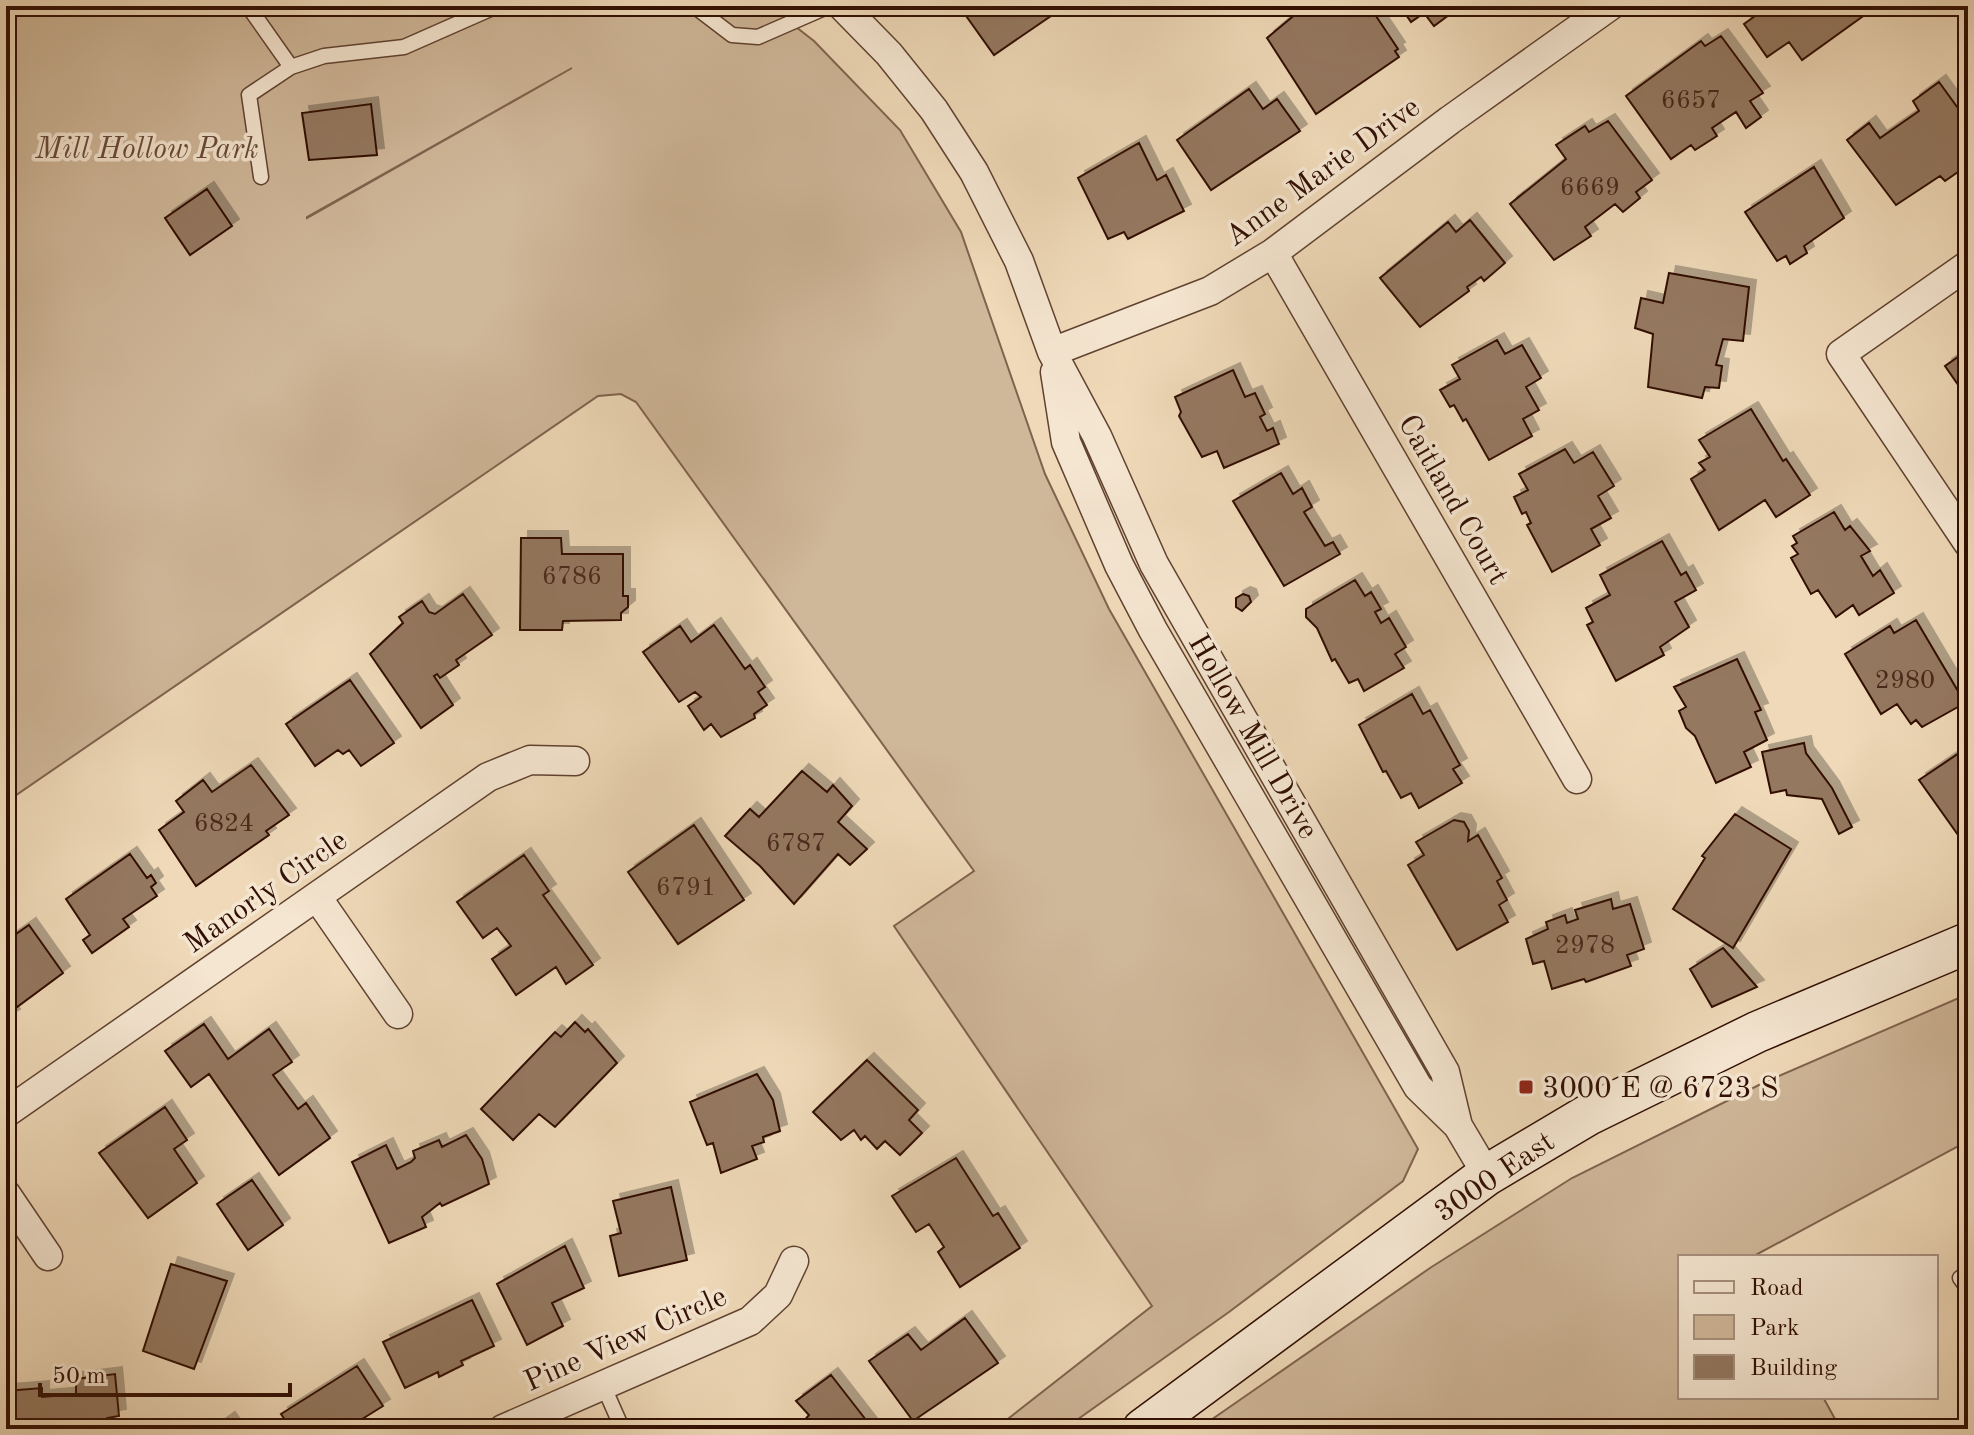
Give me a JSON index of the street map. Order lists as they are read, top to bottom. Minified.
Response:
{"streets":{"main road":["3000 East"],"street":["Anne Marie Drive","Caitland Court","Hollow Mill Drive","Manorly Circle","Pine View Circle"]},"crossings":[["Anne Marie Drive","Caitland Court"],["Anne Marie Drive","Hollow Mill Drive"],["Hollow Mill Drive","3000 East"]],"parks":["Mill Hollow Park"],"places":{"transit":["3000 E @ 6723 S"]},"house_numbers":["6657","6669","6786","2980","6824","6787","6791","2978"],"legend":["Road","Park","Building"],"scale_bar":"50 m"}
